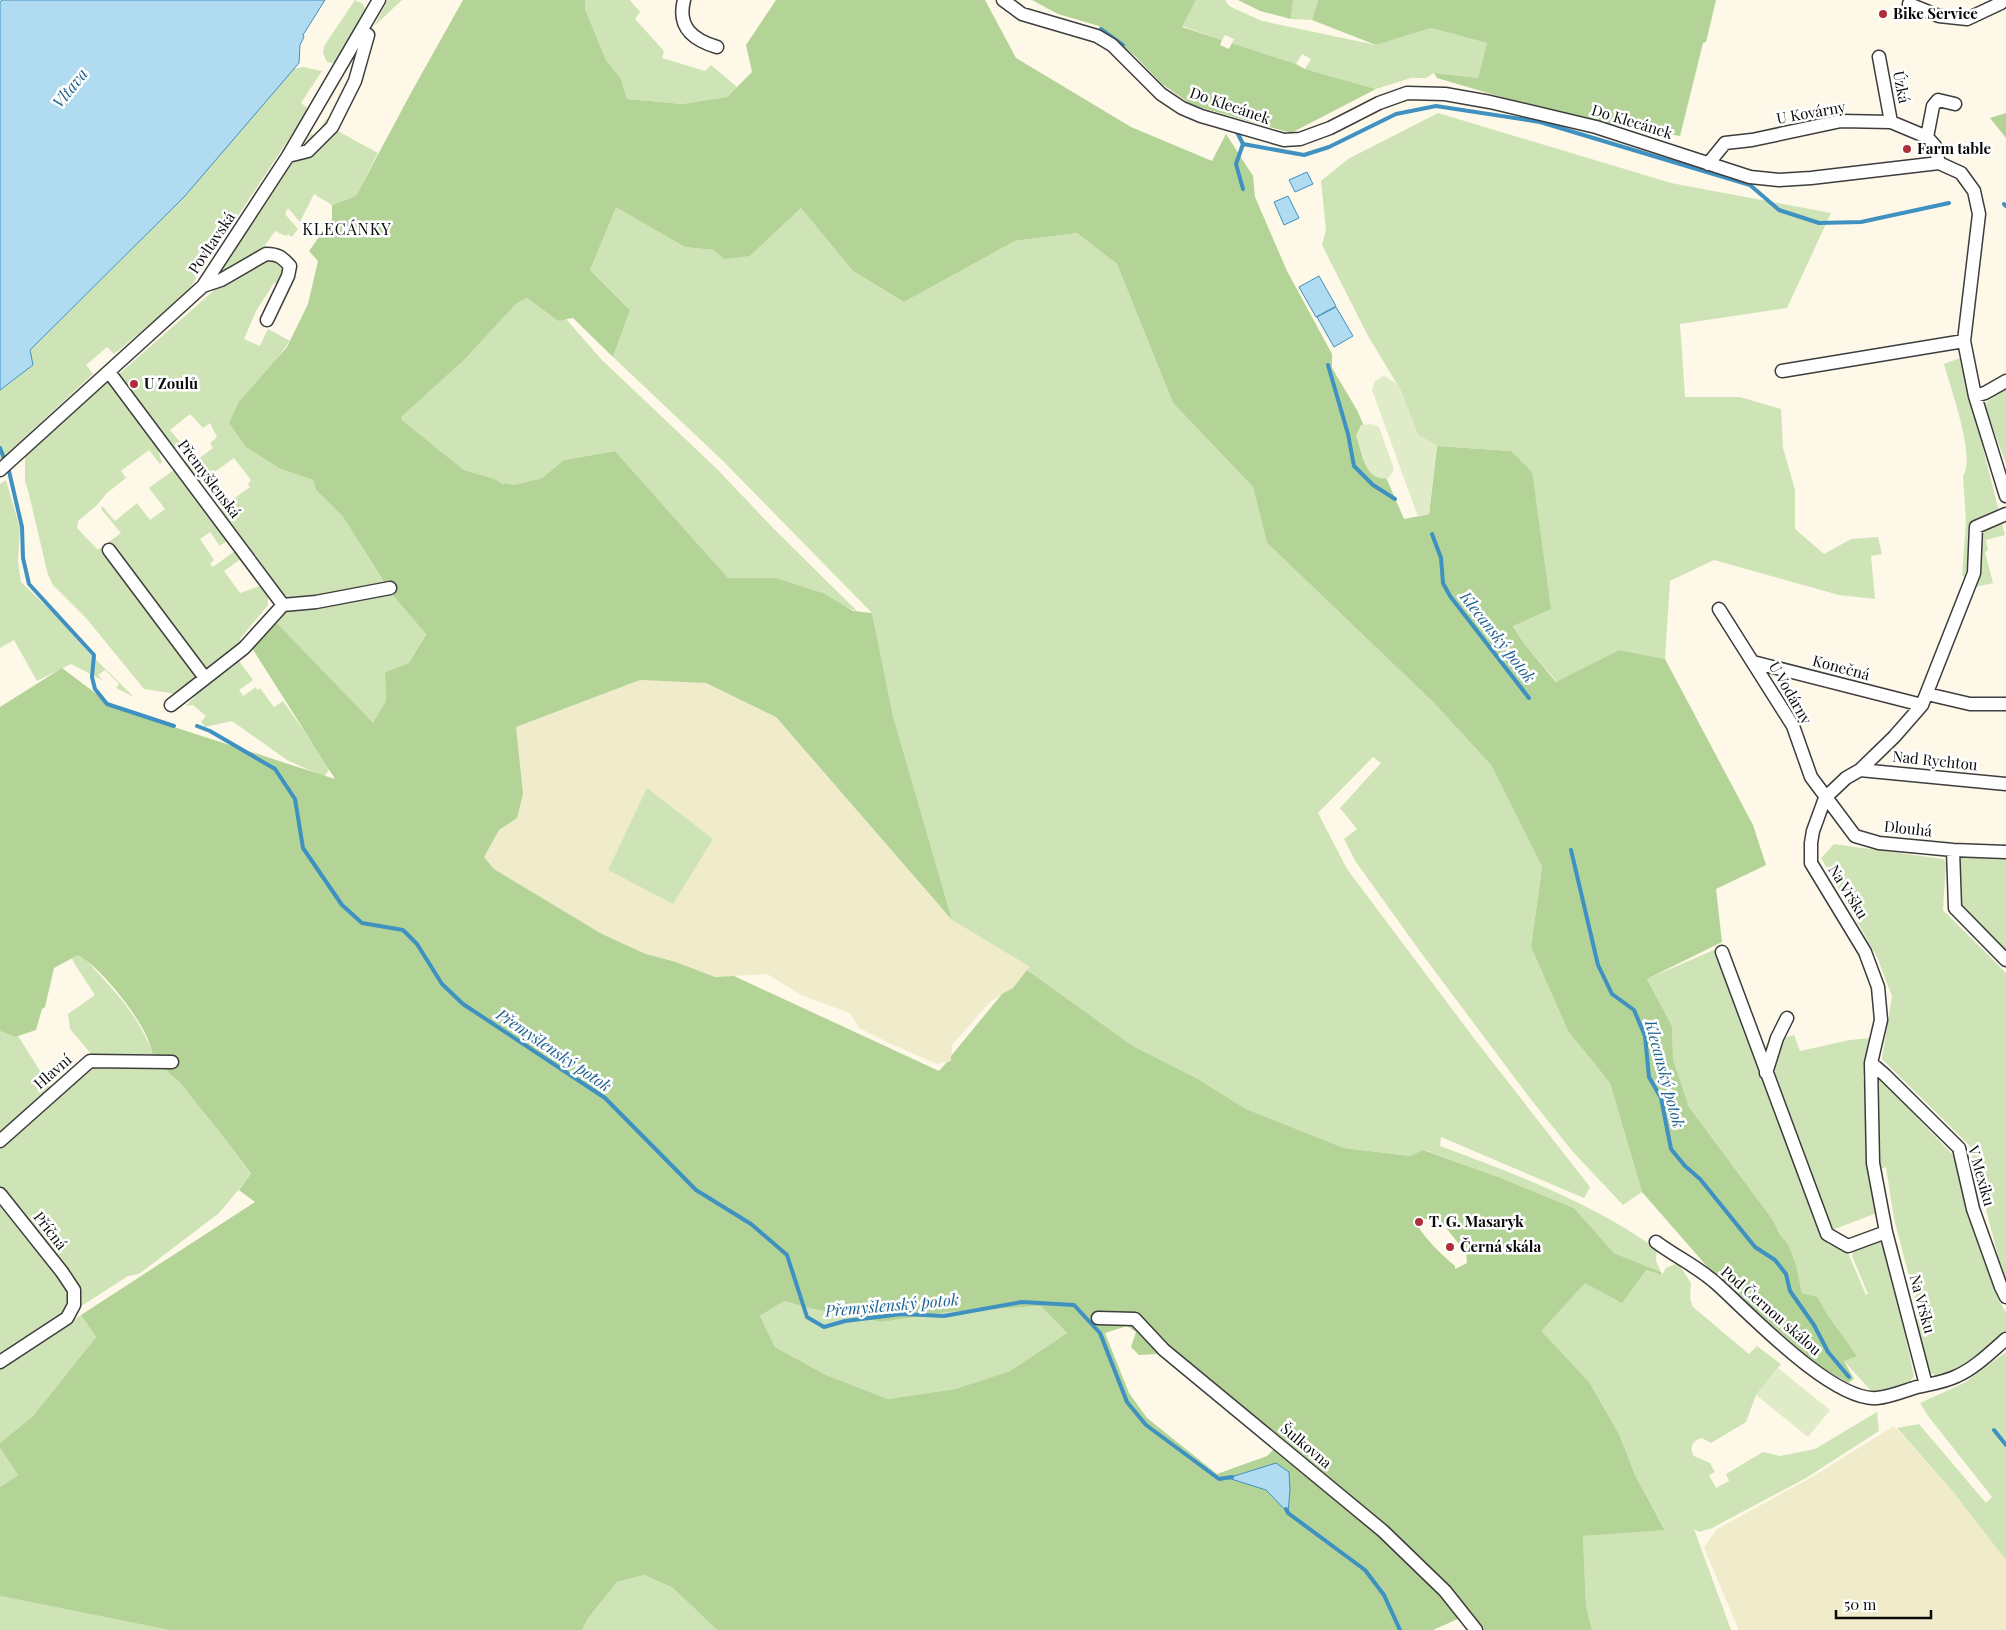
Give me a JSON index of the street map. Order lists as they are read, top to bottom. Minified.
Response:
{"streets":{"street":["Úzká","Do Klecánek","U Kovárny","Povltavská","Přemyšlenská","Konečná","U Vodárny","Nad Rychtou","Dlouhá","Na Vršku","Hlavní","V Mexiku","Příčná","Pod Černou skálou","Šulkovna"]},"crossings":[["Úzká","U Kovárny"],["Do Klecánek","U Kovárny"],["Povltavská","Přemyšlenská"],["Konečná","U Vodárny"],["Konečná","Na Vršku"],["U Vodárny","Dlouhá"],["U Vodárny","Na Vršku"],["Nad Rychtou","Na Vršku"],["Dlouhá","Na Vršku"],["Na Vršku","V Mexiku"],["Na Vršku","Pod Černou skálou"]],"districts":["KLECÁNKY"],"water":["Vltava","Klecanský potok","Přemyšlenský potok"],"places":["Bike Service","Farm table","U Zoulů","T. G. Masaryk","Černá skála"],"scale_bar":"50 m"}
